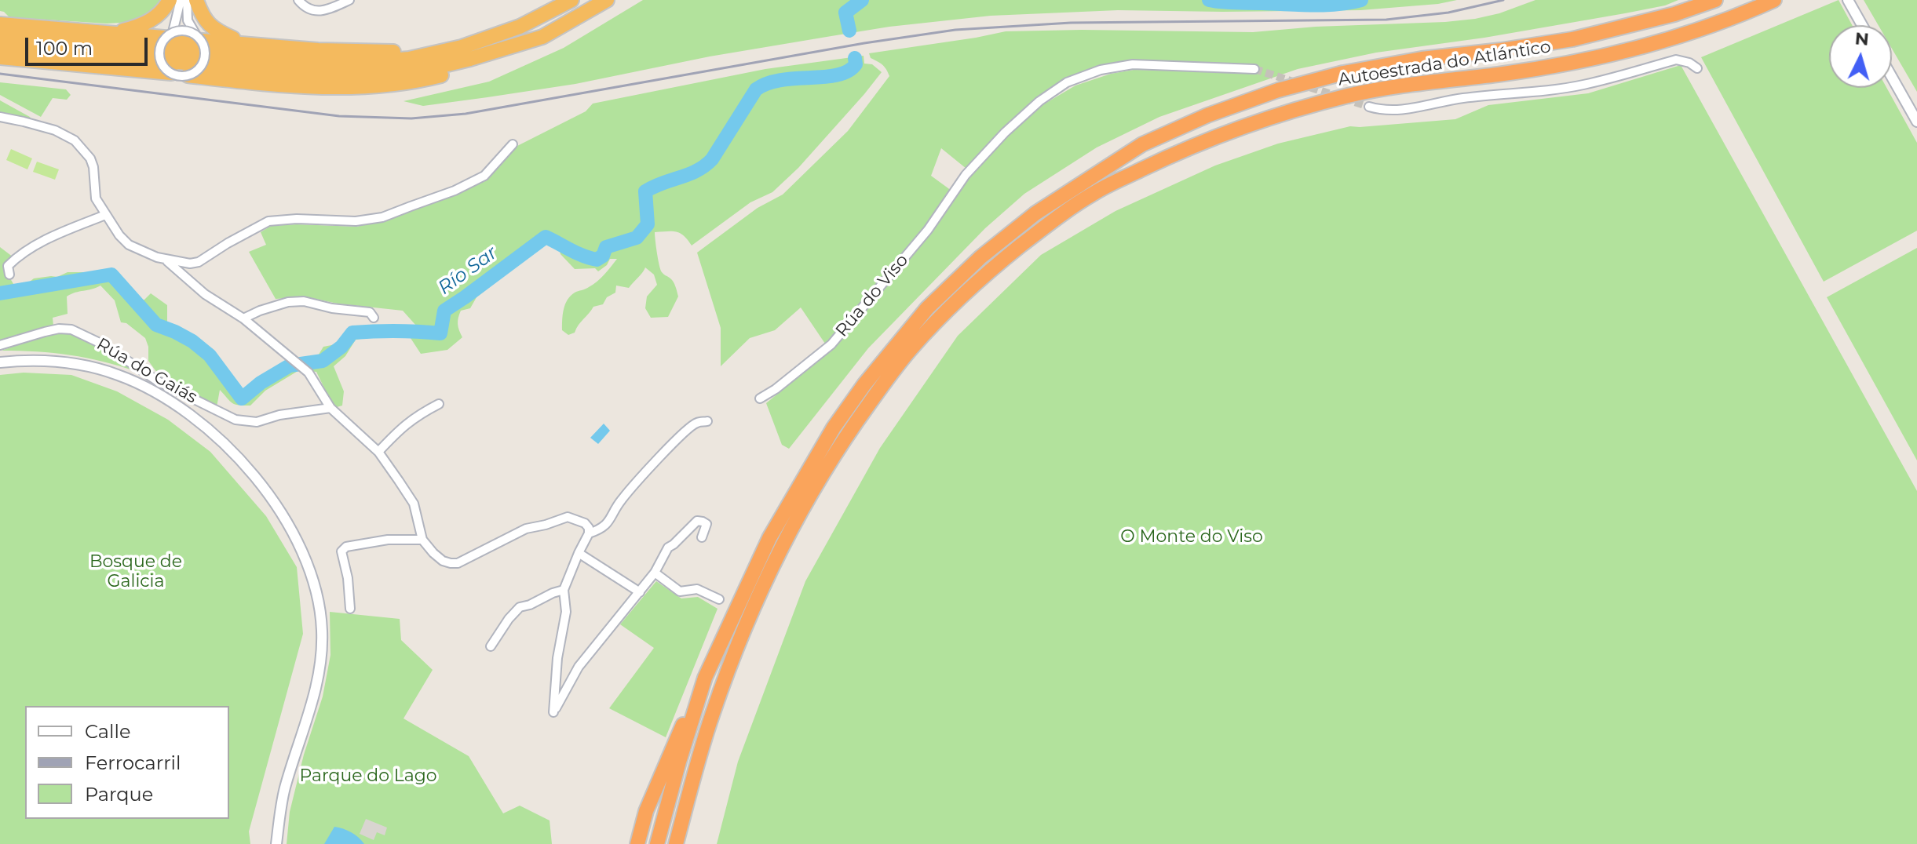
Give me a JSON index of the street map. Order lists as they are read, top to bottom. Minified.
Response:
{"streets":{"highway":["Autoestrada do Atlántico"],"street":["Rúa do Viso","Rúa do Gaiás"]},"water":["Río Sar"],"parks":["O Monte do Viso","Bosque de Galicia","Parque do Lago"],"legend":["Calle","Ferrocarril","Parque"],"scale_bar":"100 m","north":"top"}
